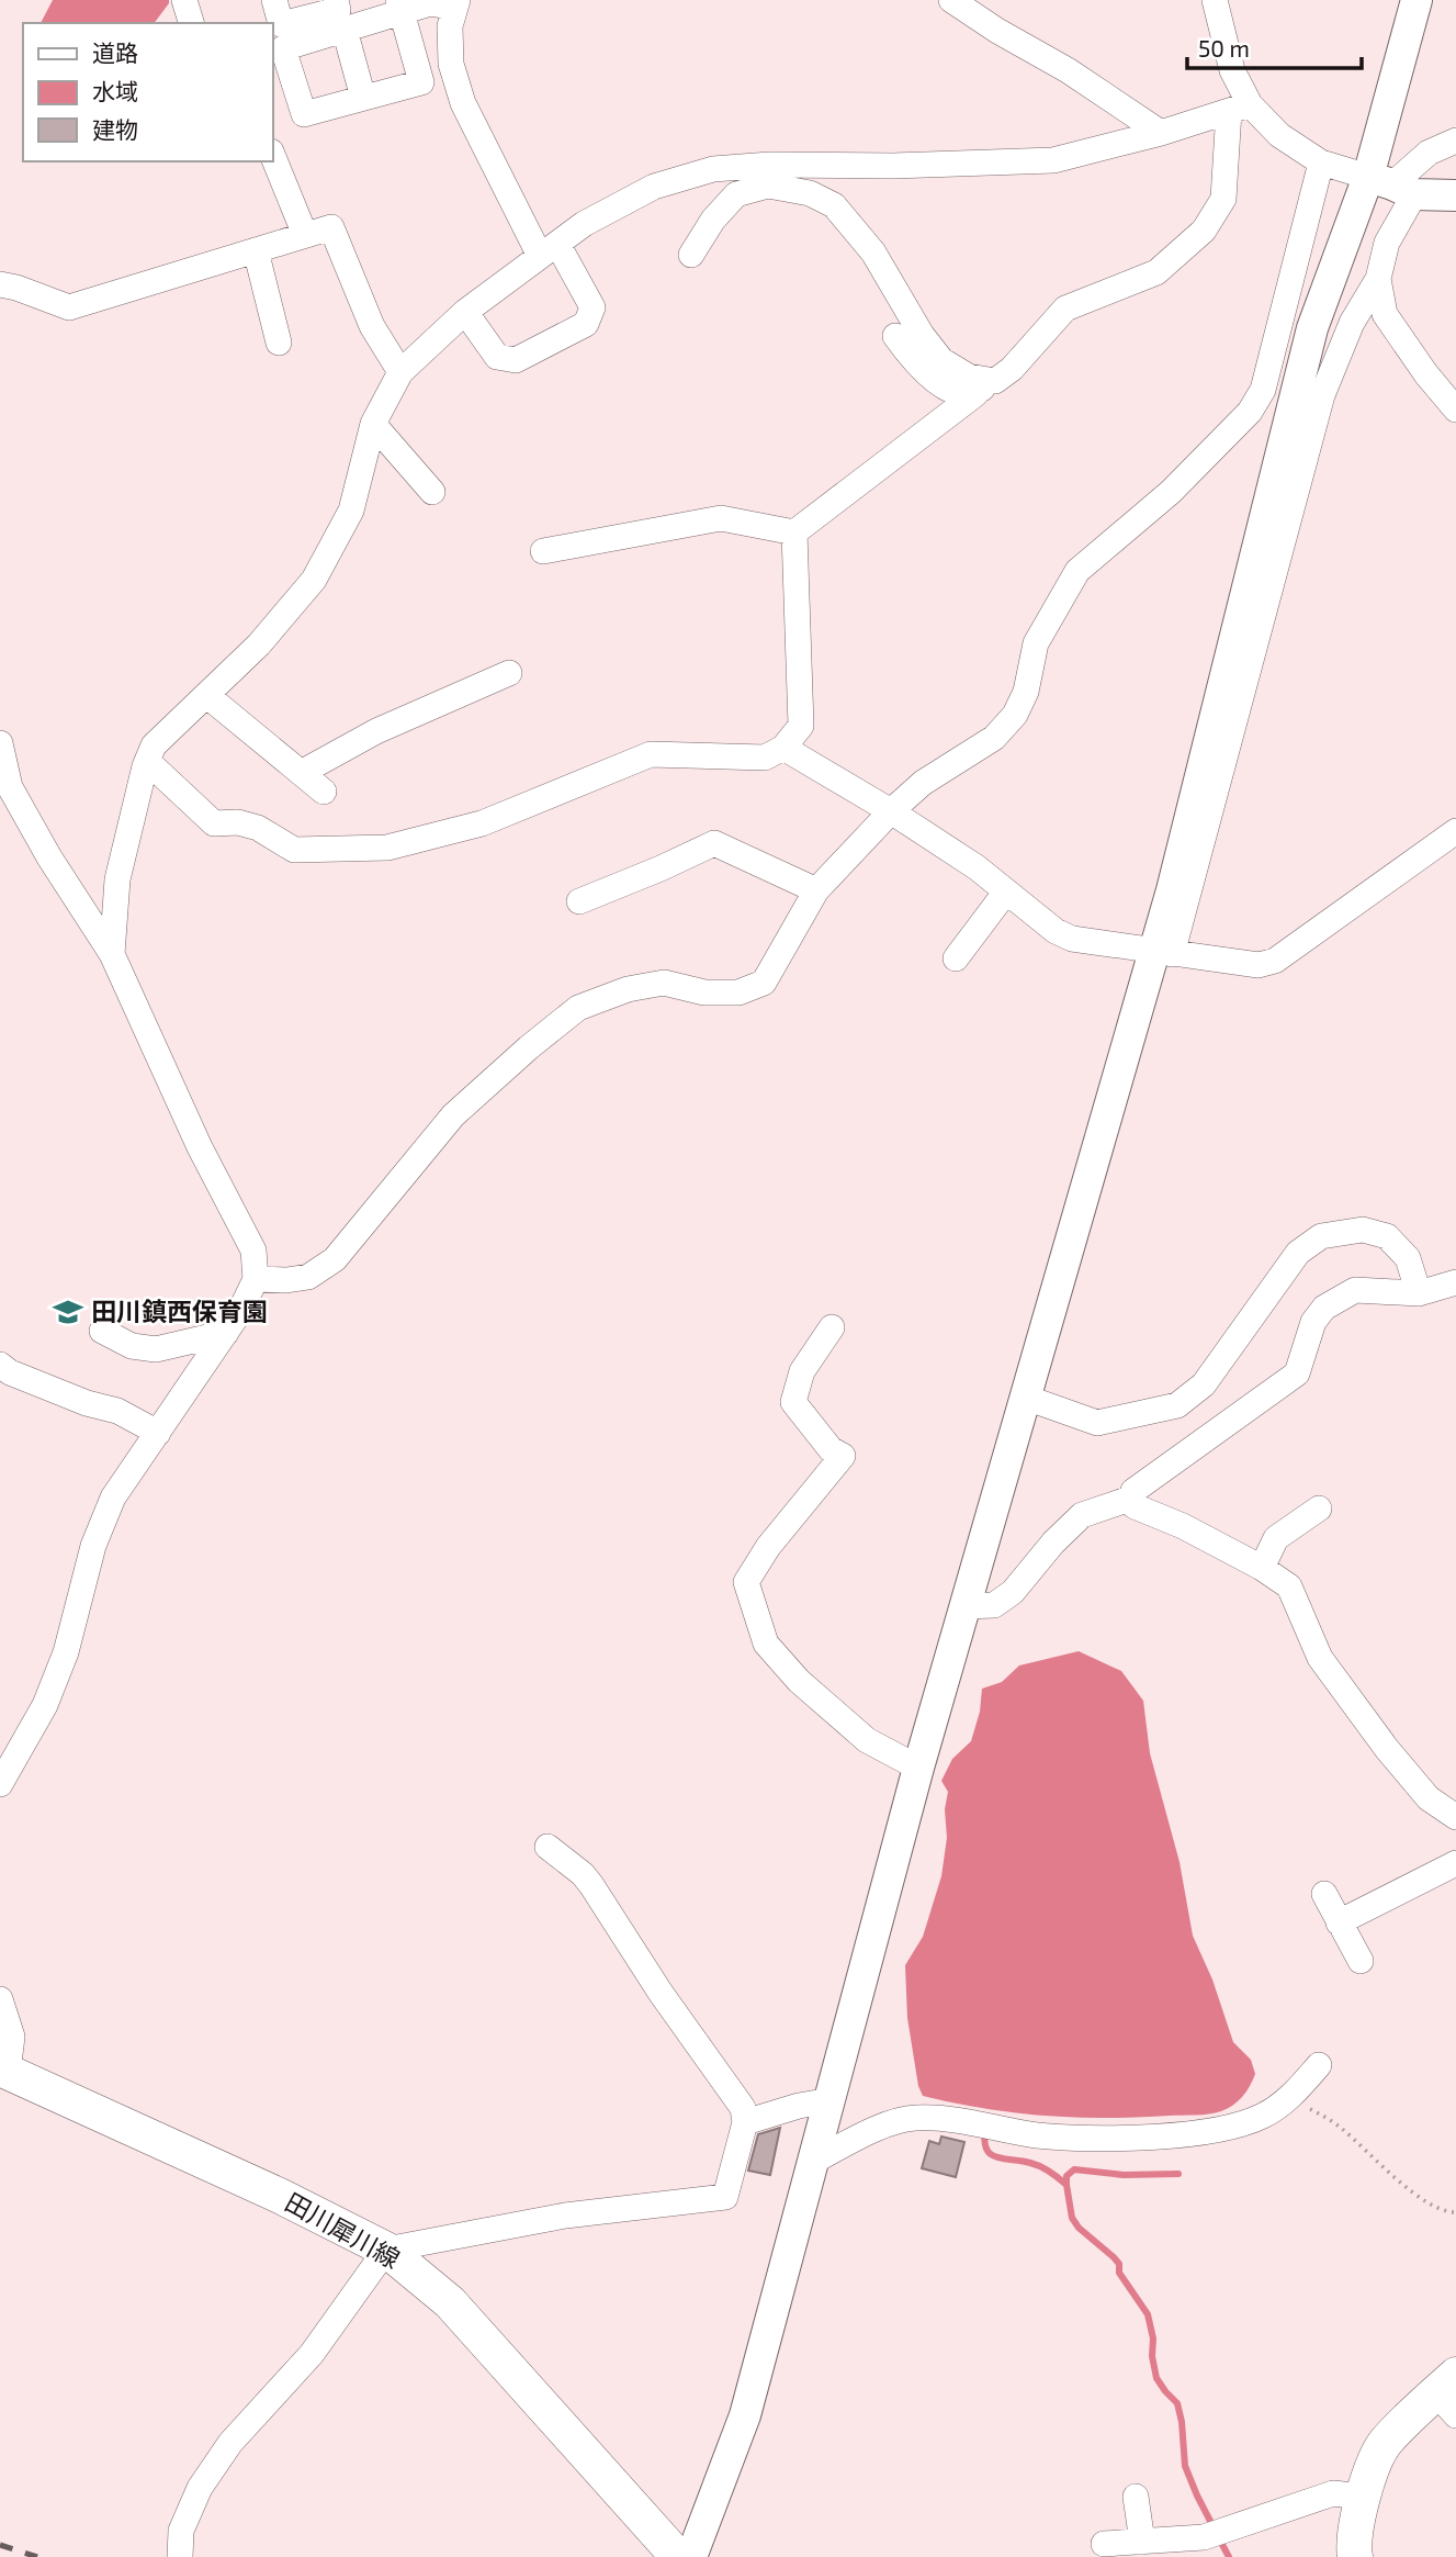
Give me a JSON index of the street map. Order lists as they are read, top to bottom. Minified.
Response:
{"streets":{"main road":["田川犀川線"]},"places":{"school or university":["田川鎮西保育園"]},"legend":["道路","水域","建物"],"scale_bar":"50 m"}
